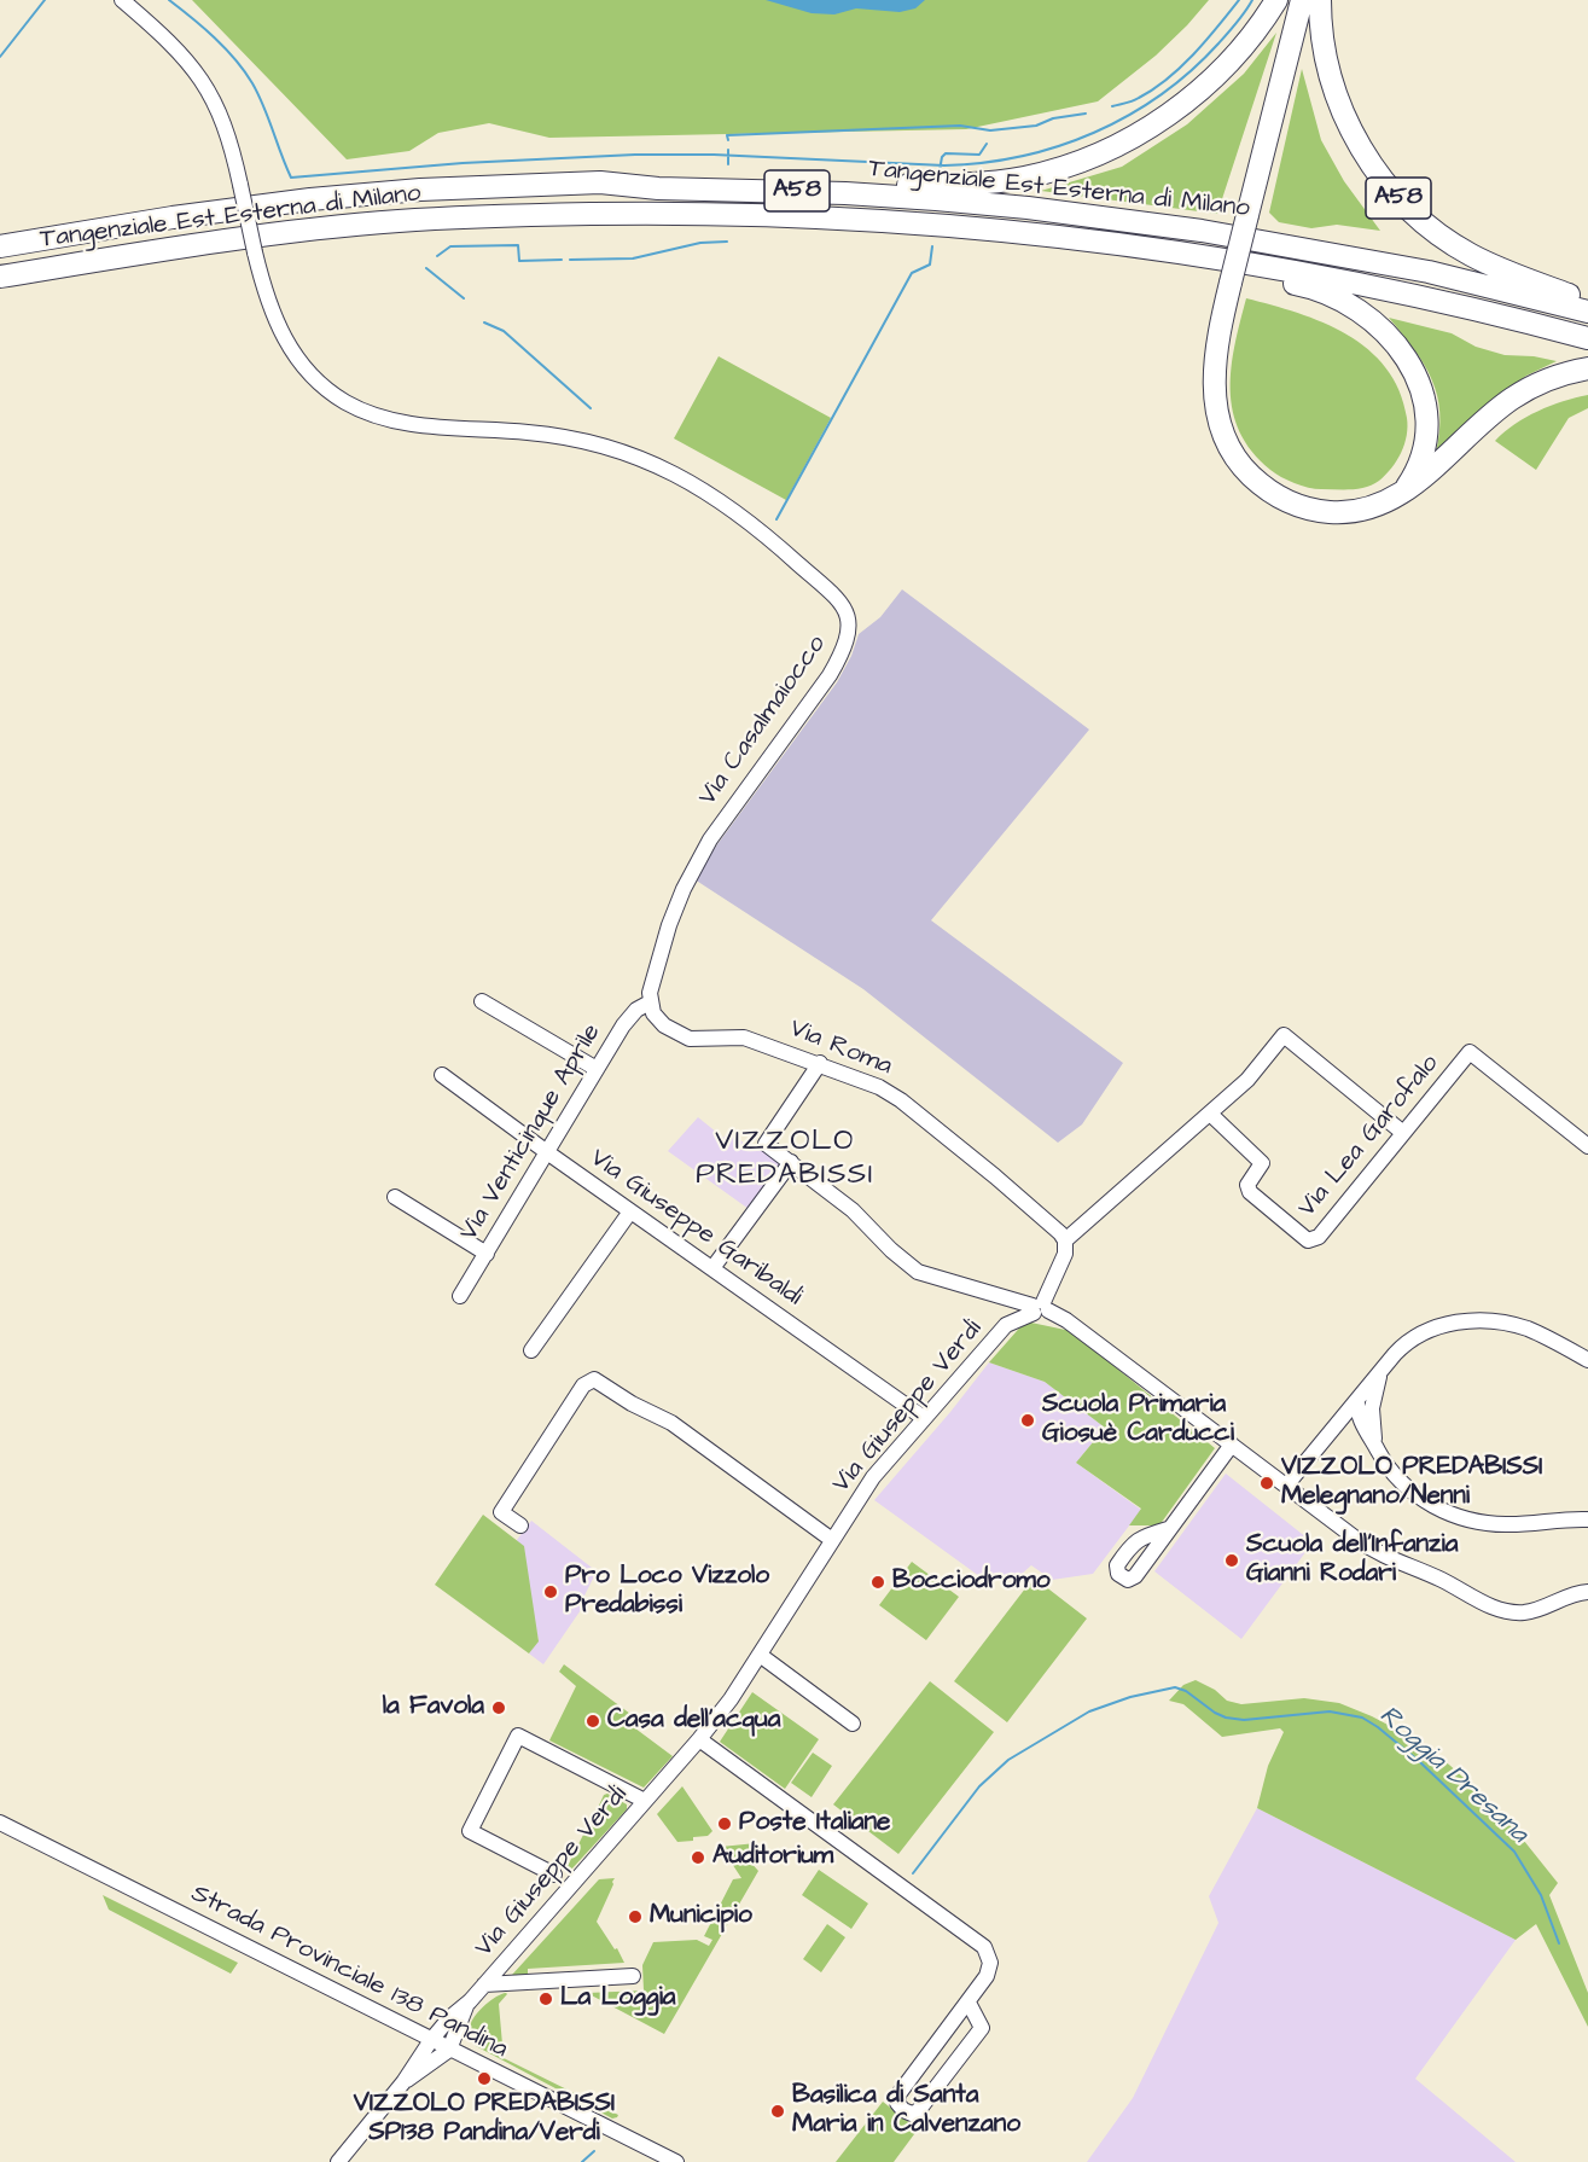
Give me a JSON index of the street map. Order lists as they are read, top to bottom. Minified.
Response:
{"streets":{"highway":["Tangenziale Est Esterna di Milano","A58"],"street":["Via Casalmaiocco","Via Roma","Via Venticinque Aprile","Via Lea Garofalo","Via Giuseppe Garibaldi","Via Giuseppe Verdi","Strada Provinciale 138 Pandina"]},"crossings":[["Tangenziale Est Esterna di Milano","A58"],["Via Casalmaiocco","Via Roma"],["Via Casalmaiocco","Via Venticinque Aprile"],["Via Roma","Via Venticinque Aprile"],["Via Venticinque Aprile","Via Giuseppe Garibaldi"],["Via Giuseppe Garibaldi","Via Giuseppe Verdi"]],"districts":["VIZZOLO PREDABISSI"],"water":["Roggia Dresana"],"places":["Scuola Primaria Giosuè Carducci","VIZZOLO PREDABISSI Melegnano/Nenni","Scuola dell'Infanzia Gianni Rodari","Bocciodromo","Pro Loco Vizzolo Predabissi","la Favola","Casa dell'acqua","Poste Italiane","Auditorium","Municipio","La Loggia","VIZZOLO PREDABISSI SP138 Pandina/Verdi","Basilica di Santa Maria in Calvenzano"]}
